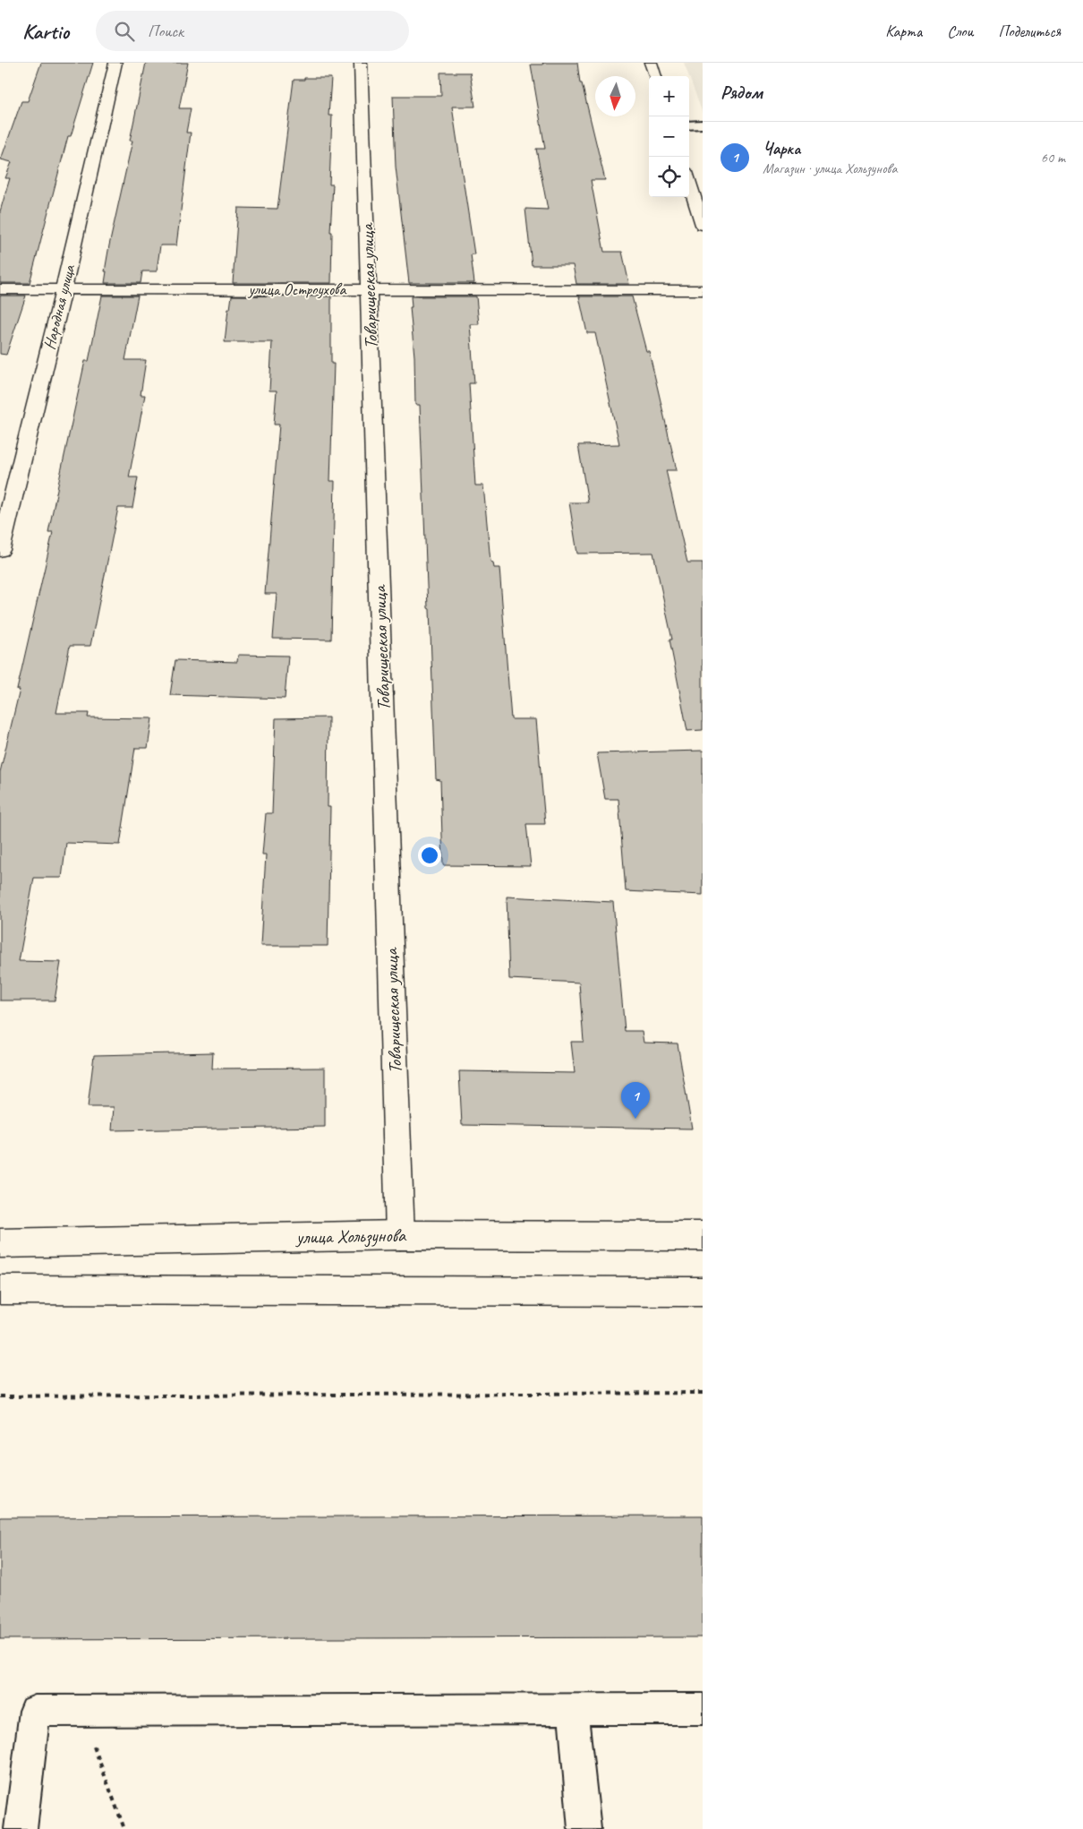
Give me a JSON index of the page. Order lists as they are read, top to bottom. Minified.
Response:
{"streets":{"street":["Товарищеская улица","улица Остроухова","Народная улица","улица Хользунова"]},"crossings":[["Товарищеская улица","улица Остроухова"],["Товарищеская улица","улица Хользунова"],["улица Остроухова","Народная улица"]],"north":"bottom","page":{"header":"Kartio","search":"Поиск","nav":["Карта","Слои","Поделиться"],"heading":"Рядом","map_buttons":["+","−"],"list":[{"mark":"1","name":"Чарка","note":"Магазин · улица Хользунова","value":"60 m"}],"pins":"1"}}
